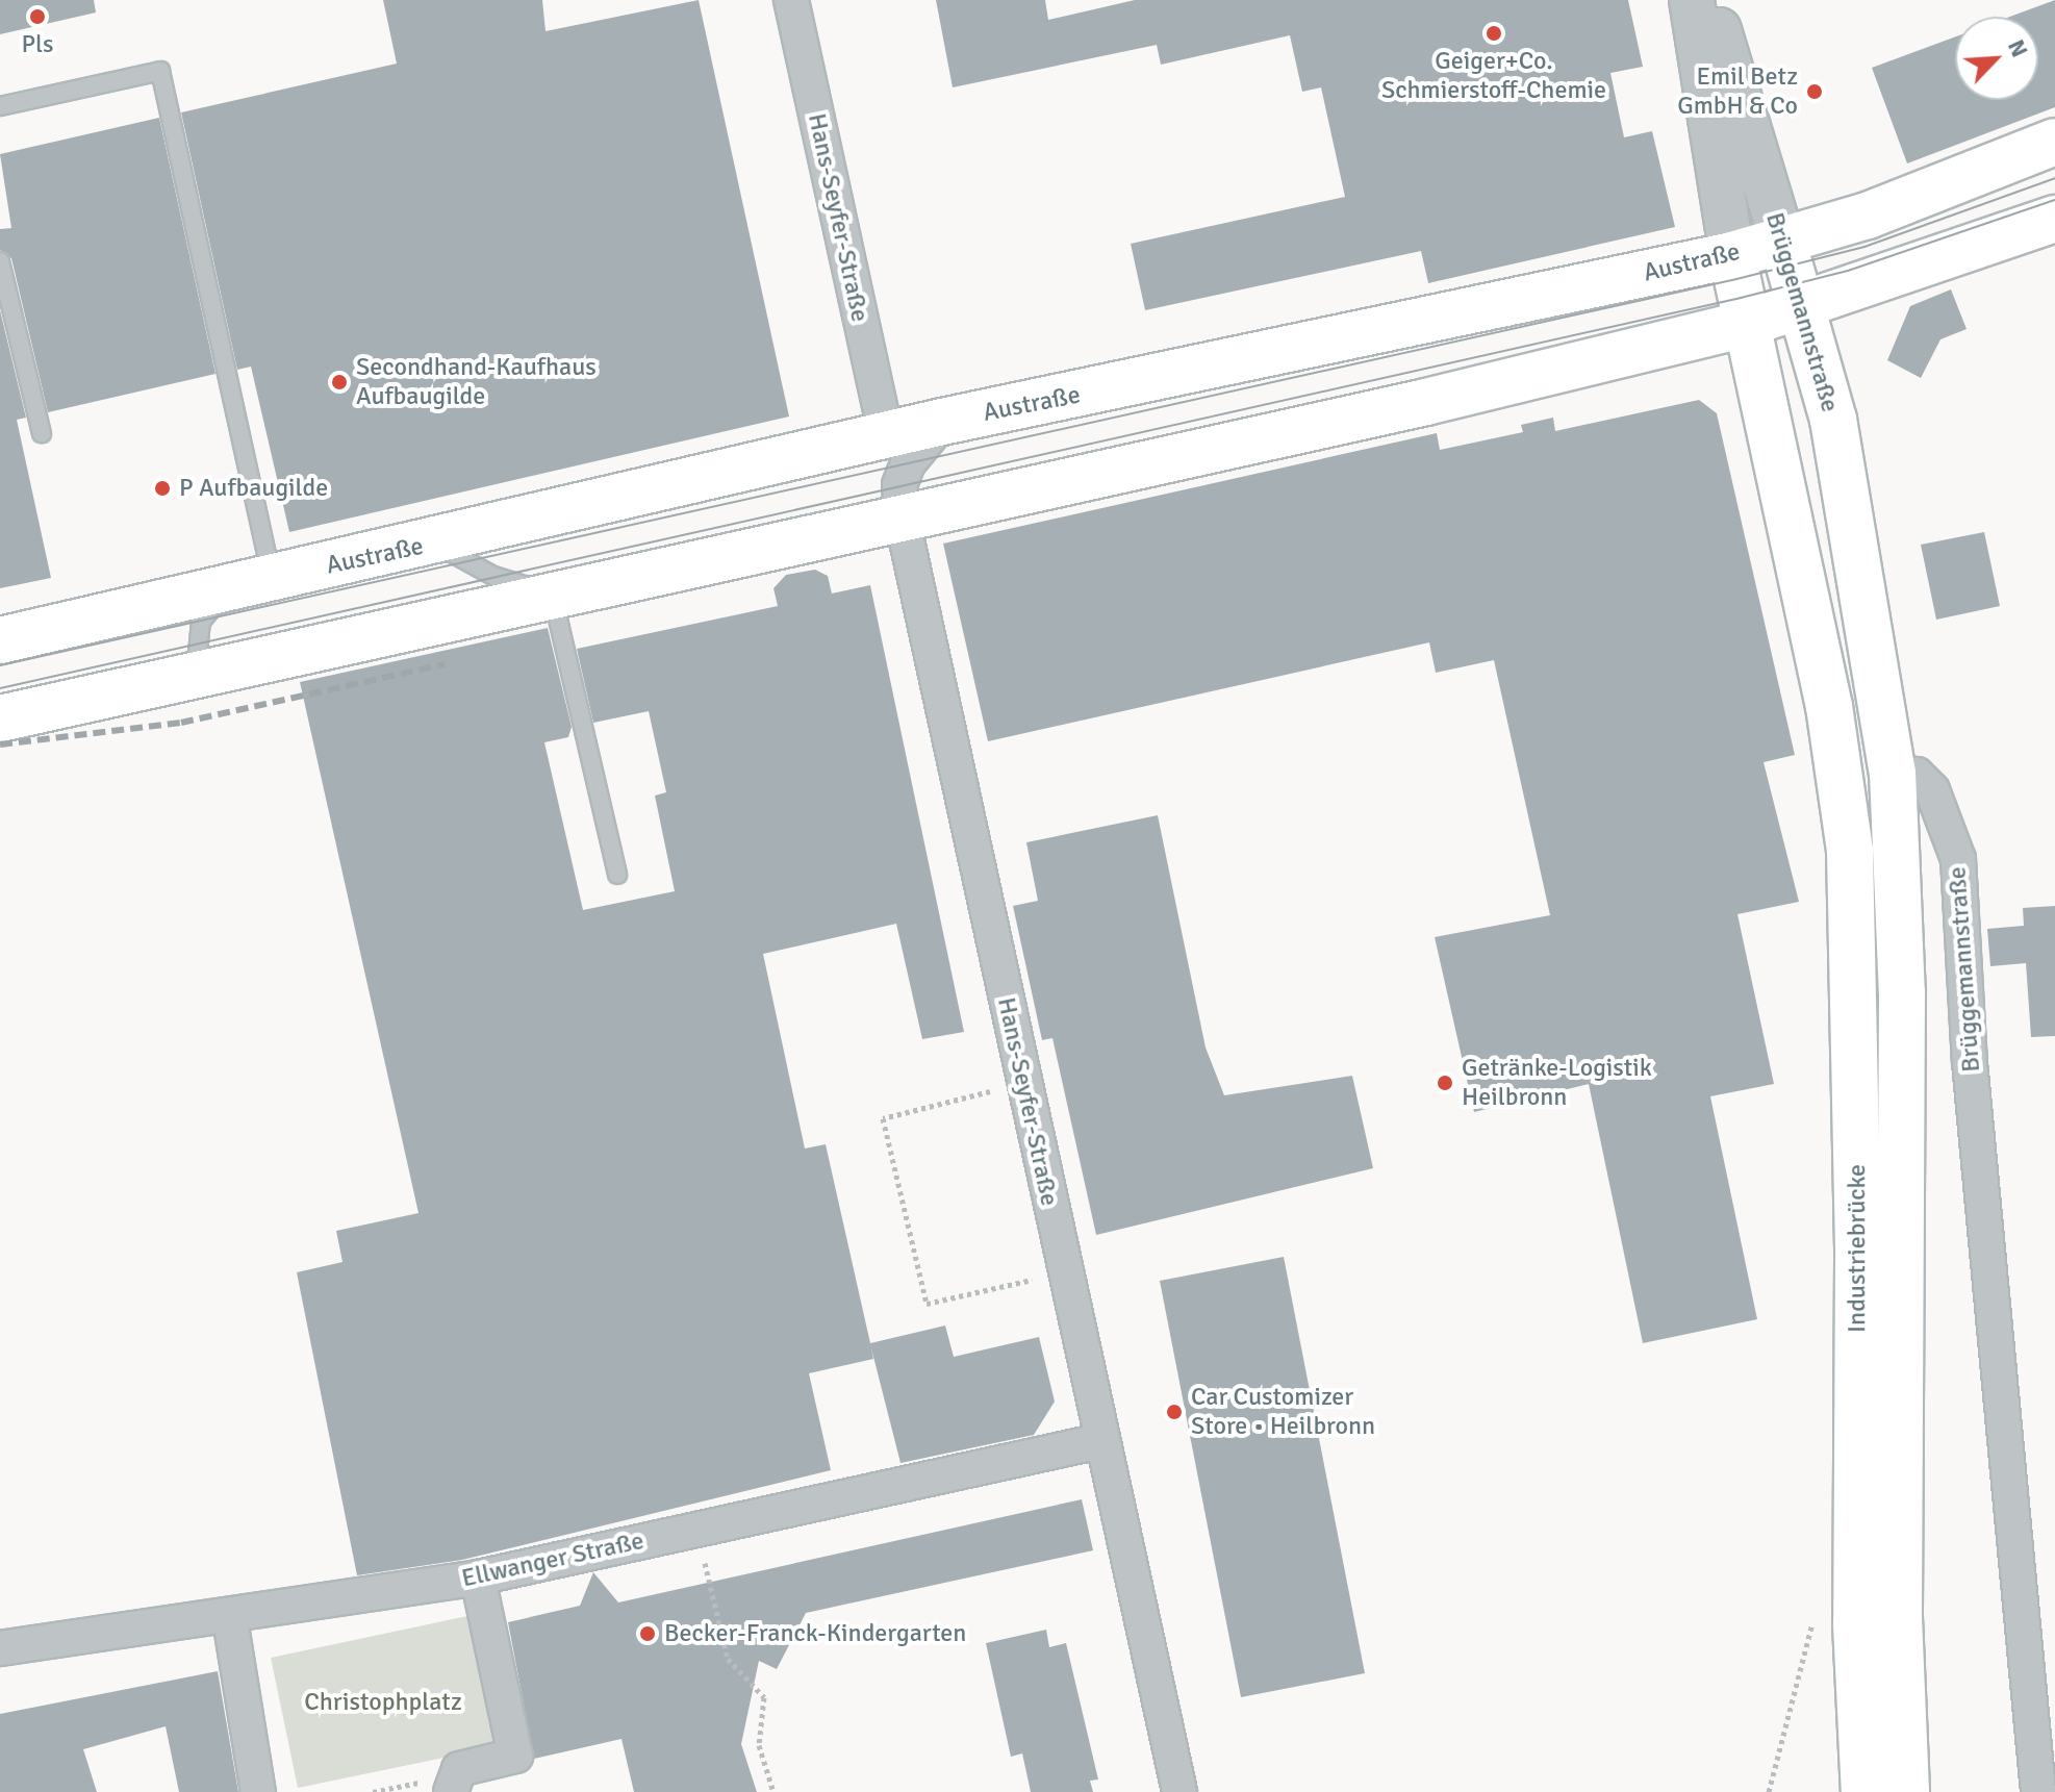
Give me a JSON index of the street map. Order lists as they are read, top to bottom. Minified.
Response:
{"streets":{"main road":["Austraße","Brüggemannstraße","Industriebrücke"],"street":["Hans-Seyfer-Straße","Ellwanger Straße"]},"crossings":[["Hans-Seyfer-Straße","Austraße"],["Hans-Seyfer-Straße","Ellwanger Straße"],["Austraße","Brüggemannstraße"],["Brüggemannstraße","Industriebrücke"]],"parks":["Christophplatz"],"places":["Pls","Geiger+Co. Schmierstoff-Chemie","Emil Betz GmbH & Co","Secondhand-Kaufhaus Aufbaugilde","P Aufbaugilde","Getränke-Logistik Heilbronn","Car Customizer Store • Heilbronn","Becker-Franck-Kindergarten"],"north":"top right"}
